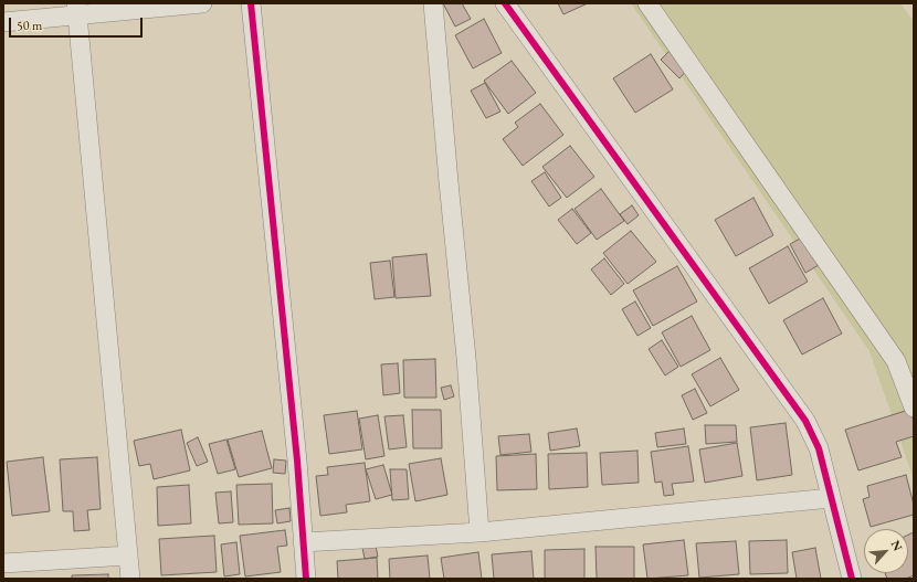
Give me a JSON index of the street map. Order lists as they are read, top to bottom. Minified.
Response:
{"scale_bar":"50 m","north":"top right"}
